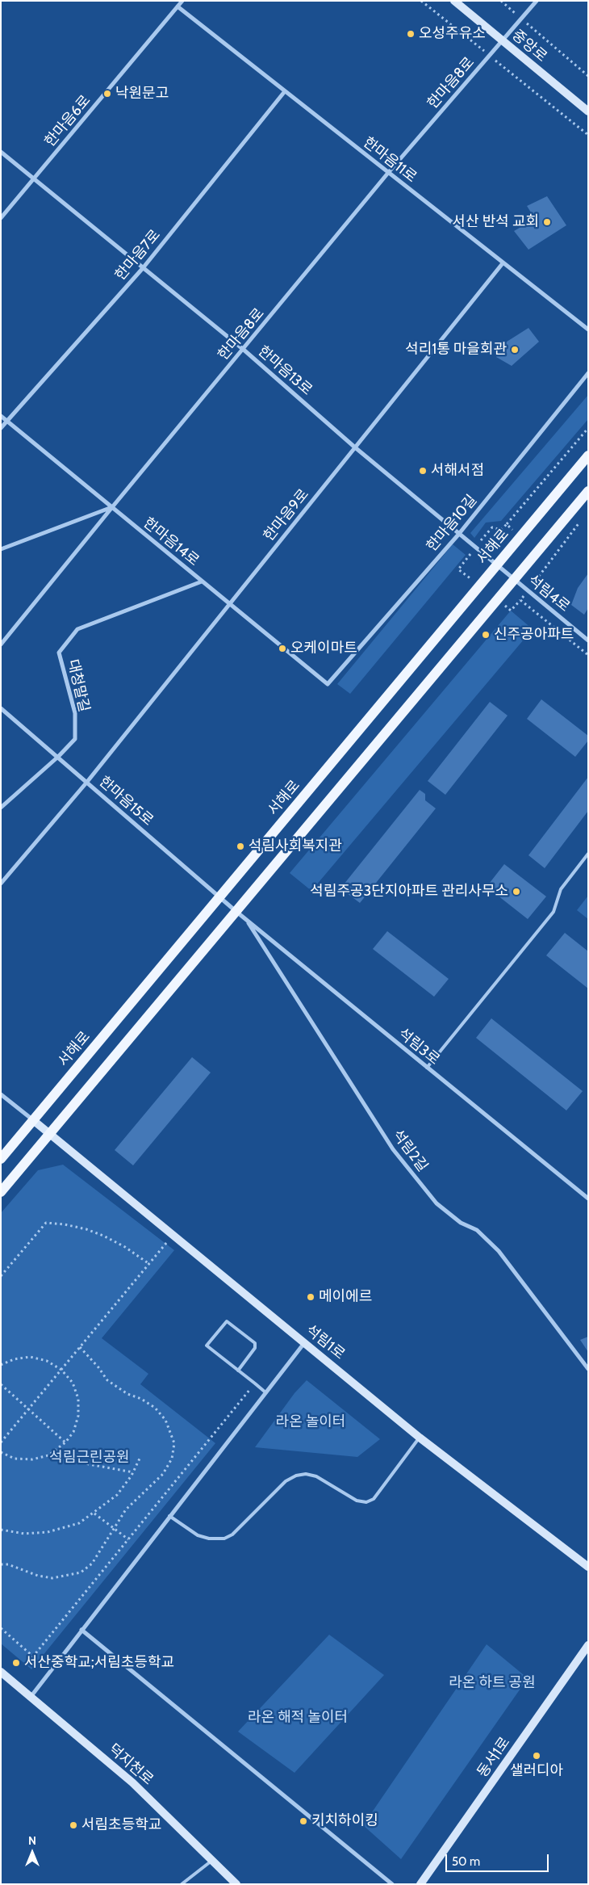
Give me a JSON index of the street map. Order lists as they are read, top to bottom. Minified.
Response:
{"streets":{"main road":["서해로"],"street":["중앙로","한마음8로","한마음6로","한마음11로","한마음7로","한마음13로","한마음9로","한마음10길","한마음14로","석림4로","대청말길","한마음15로","석림3로","석림2길","석림1로","동서1로","덕지천로"]},"crossings":[["중앙로","한마음8로"],["한마음8로","한마음11로"],["한마음8로","한마음13로"],["한마음8로","한마음14로"],["한마음6로","한마음11로"],["한마음6로","한마음13로"],["한마음11로","한마음7로"],["한마음11로","한마음9로"],["한마음7로","한마음13로"],["한마음7로","한마음14로"],["한마음13로","한마음9로"],["한마음13로","한마음10길"],["한마음13로","서해로"],["한마음13로","석림4로"],["한마음9로","한마음14로"],["한마음9로","한마음15로"],["한마음10길","한마음14로"],["한마음14로","대청말길"],["서해로","한마음15로"],["서해로","석림1로"],["대청말길","한마음15로"],["한마음15로","석림3로"],["석림3로","석림2길"]],"parks":["라온 놀이터","석림근린공원","라온 하트 공원","라온 해적 놀이터"],"places":["오성주유소","낙원문고","서산 반석 교회","석리1통 마을회관","서해서점","신주공아파트","오케이마트","석림사회복지관","석림주공3단지아파트 관리사무소","메이에르","서산중학교;서림초등학교","샐러디아","키치하이킹","서림초등학교"],"scale_bar":"50 m","north":"top"}
